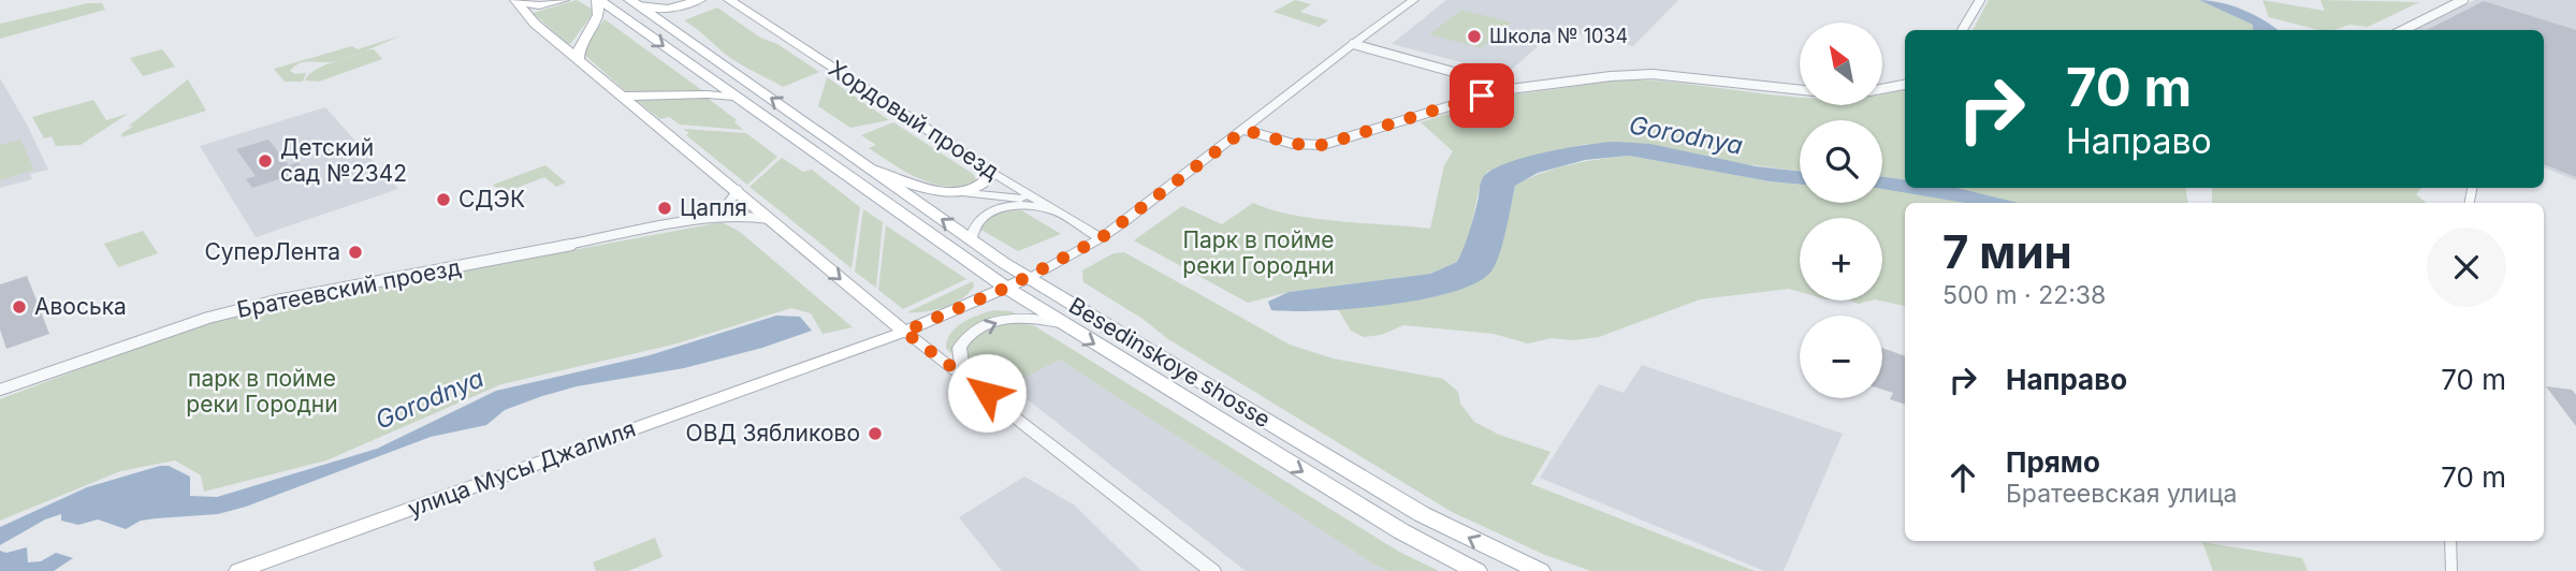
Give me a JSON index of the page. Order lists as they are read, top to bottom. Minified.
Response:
{"streets":{"main road":["Хордовый проезд","Besedinskoye shosse","улица Мусы Джалиля"],"street":["Братеевский проезд"]},"crossings":[["Besedinskoye shosse","улица Мусы Джалиля"]],"water":["Gorodnya"],"parks":["Парк в пойме реки Городни","парк в пойме реки Городни"],"places":["Школа № 1034","Детский сад №2342","СДЭК","Цапля","СуперЛента","Авоська","ОВД Зябликово"],"north":"top left","page":{"map_buttons":["+","−"],"turn":["70 m","Направо"],"heading":["7 мин","500 m · 22:38"],"list":[{"name":"Направо","value":"70 m"},{"name":"Прямо","note":"Братеевская улица","value":"70 m"}]}}
